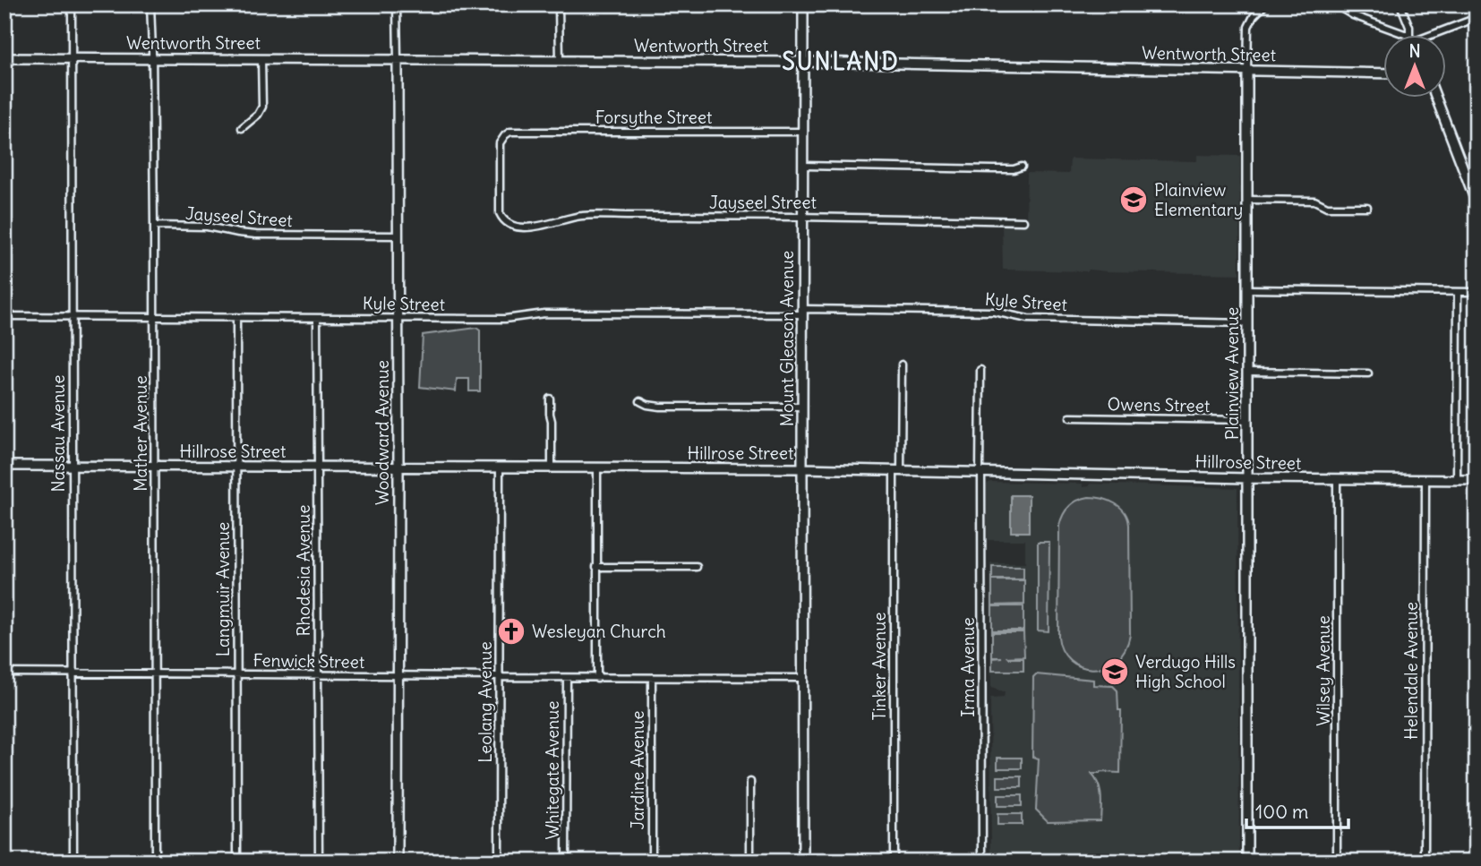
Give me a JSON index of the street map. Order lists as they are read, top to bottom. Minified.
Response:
{"streets":{"street":["Wentworth Street","Forsythe Street","Jayseel Street","Kyle Street","Mount Gleason Avenue","Plainview Avenue","Owens Street","Woodward Avenue","Nassau Avenue","Mather Avenue","Hillrose Street","Rhodesia Avenue","Langmuir Avenue","Fenwick Street","Tinker Avenue","Irma Avenue","Wilsey Avenue","Helendale Avenue","Leolang Avenue","Whitegate Avenue","Jardine Avenue"]},"crossings":[["Wentworth Street","Mount Gleason Avenue"],["Wentworth Street","Plainview Avenue"],["Wentworth Street","Woodward Avenue"],["Wentworth Street","Nassau Avenue"],["Wentworth Street","Mather Avenue"],["Forsythe Street","Jayseel Street"],["Forsythe Street","Mount Gleason Avenue"],["Jayseel Street","Mount Gleason Avenue"],["Jayseel Street","Woodward Avenue"],["Jayseel Street","Mather Avenue"],["Kyle Street","Mount Gleason Avenue"],["Kyle Street","Plainview Avenue"],["Kyle Street","Woodward Avenue"],["Kyle Street","Nassau Avenue"],["Kyle Street","Mather Avenue"],["Kyle Street","Rhodesia Avenue"],["Kyle Street","Langmuir Avenue"],["Mount Gleason Avenue","Hillrose Street"],["Mount Gleason Avenue","Fenwick Street"],["Plainview Avenue","Owens Street"],["Plainview Avenue","Hillrose Street"],["Woodward Avenue","Hillrose Street"],["Woodward Avenue","Fenwick Street"],["Nassau Avenue","Hillrose Street"],["Nassau Avenue","Fenwick Street"],["Mather Avenue","Hillrose Street"],["Mather Avenue","Fenwick Street"],["Hillrose Street","Rhodesia Avenue"],["Hillrose Street","Langmuir Avenue"],["Hillrose Street","Tinker Avenue"],["Hillrose Street","Irma Avenue"],["Hillrose Street","Wilsey Avenue"],["Hillrose Street","Helendale Avenue"],["Hillrose Street","Leolang Avenue"],["Rhodesia Avenue","Fenwick Street"],["Langmuir Avenue","Fenwick Street"],["Fenwick Street","Leolang Avenue"],["Fenwick Street","Whitegate Avenue"],["Fenwick Street","Jardine Avenue"]],"districts":["SUNLAND"],"places":{"school or university":["Plainview Elementary","Verdugo Hills High School"],"church":["Wesleyan Church"]},"scale_bar":"100 m","north":"top"}
